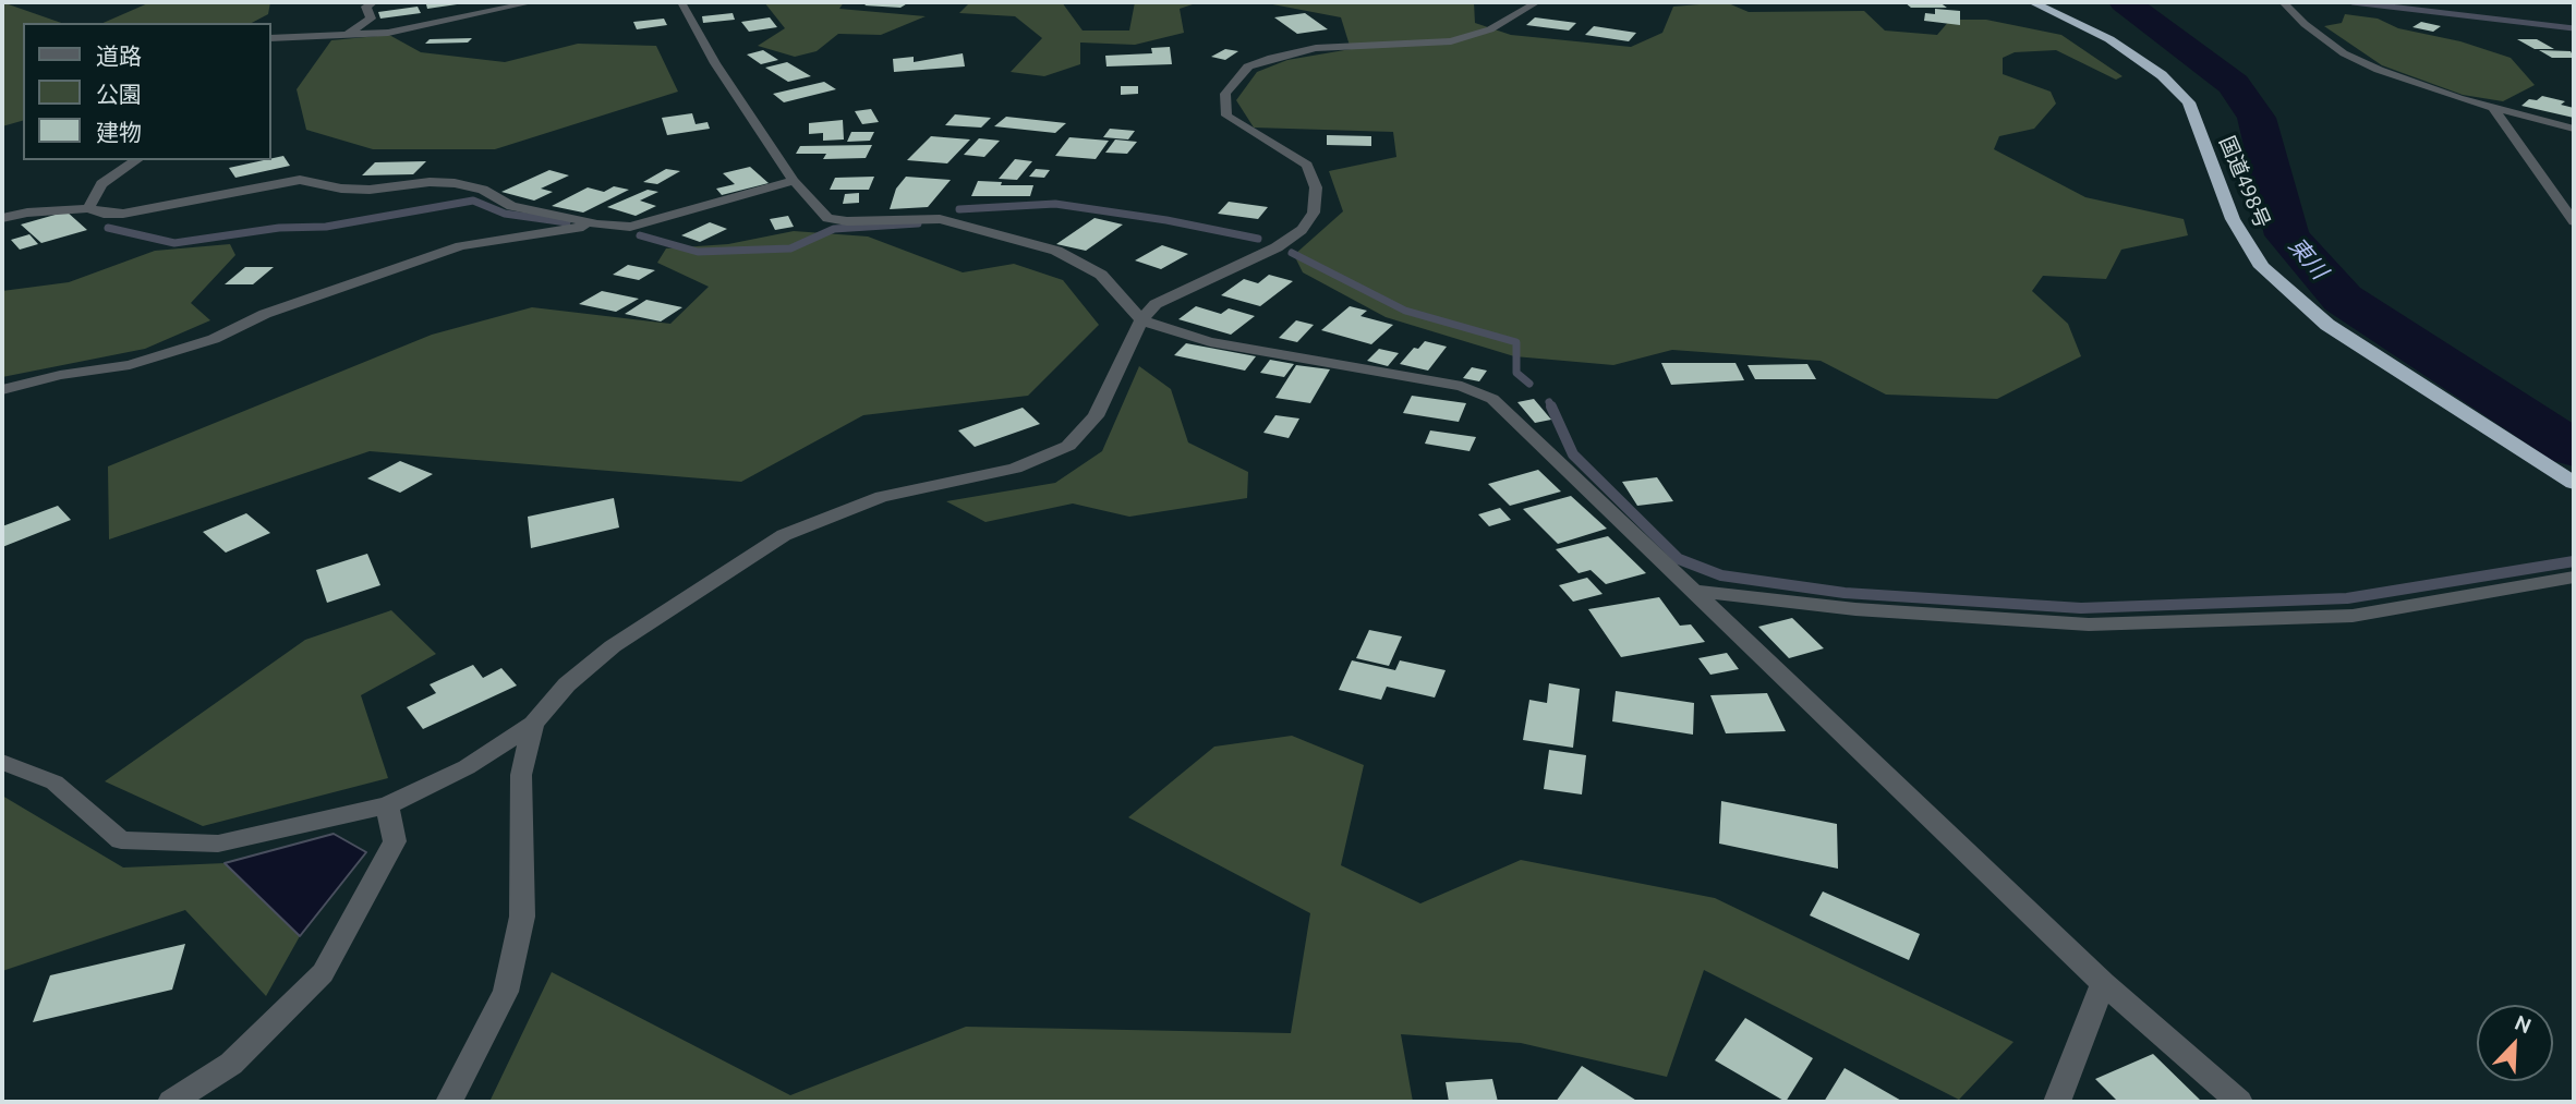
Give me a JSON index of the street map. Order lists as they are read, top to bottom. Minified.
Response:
{"streets":{"highway":["国道498号"]},"water":["東川"],"legend":["道路","公園","建物"],"north":"top right"}
